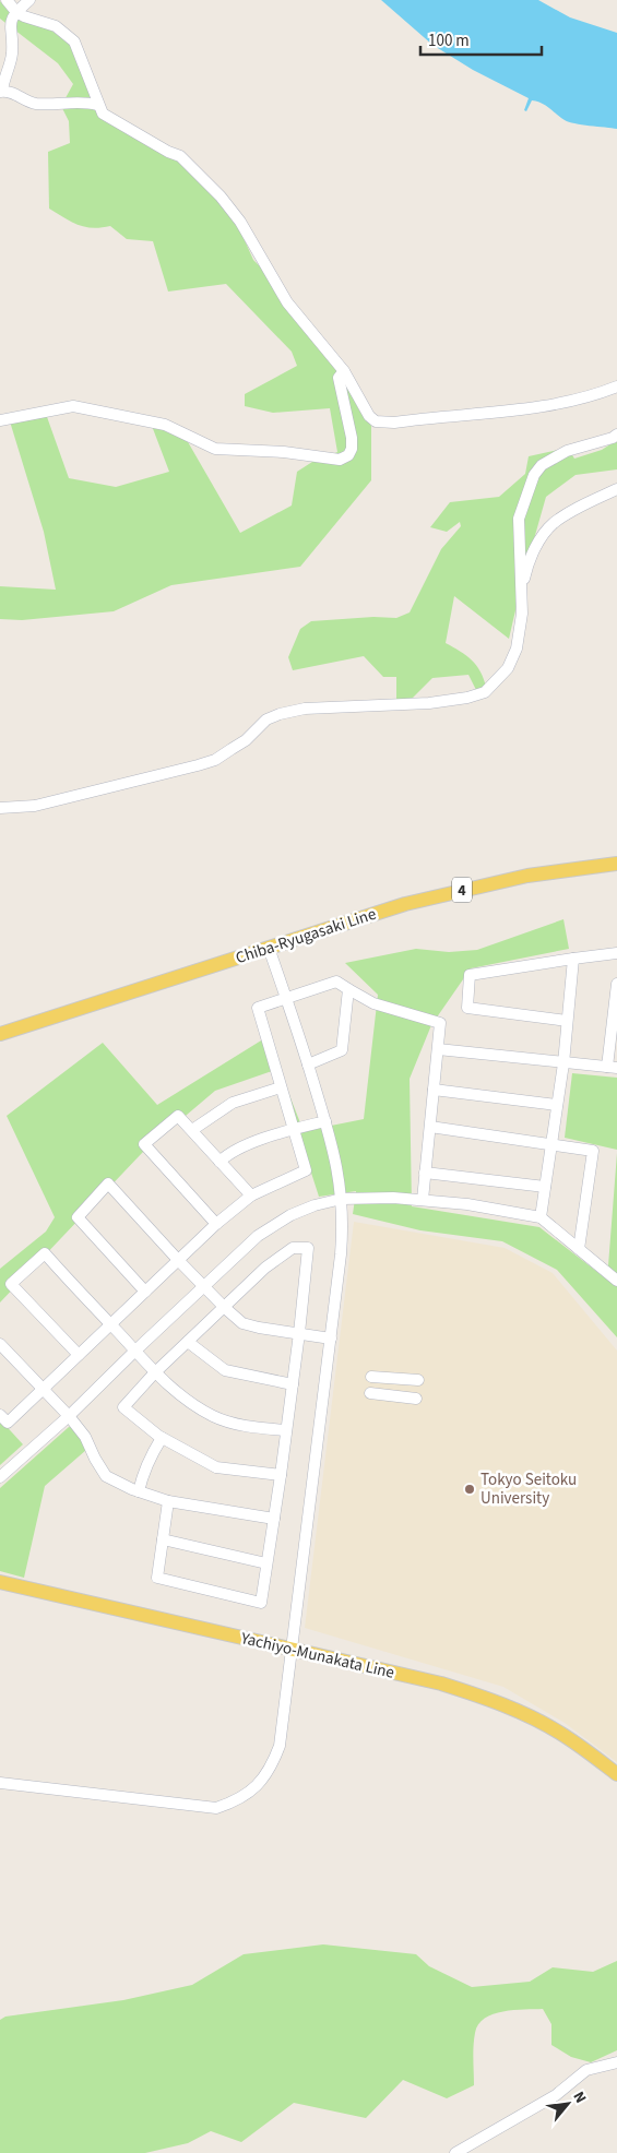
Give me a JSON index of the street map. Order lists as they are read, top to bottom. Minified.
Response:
{"streets":{"main road":["4","Chiba-Ryugasaki Line","Yachiyo-Munakata Line"]},"places":["Tokyo Seitoku University"],"scale_bar":"100 m","north":"top right"}
